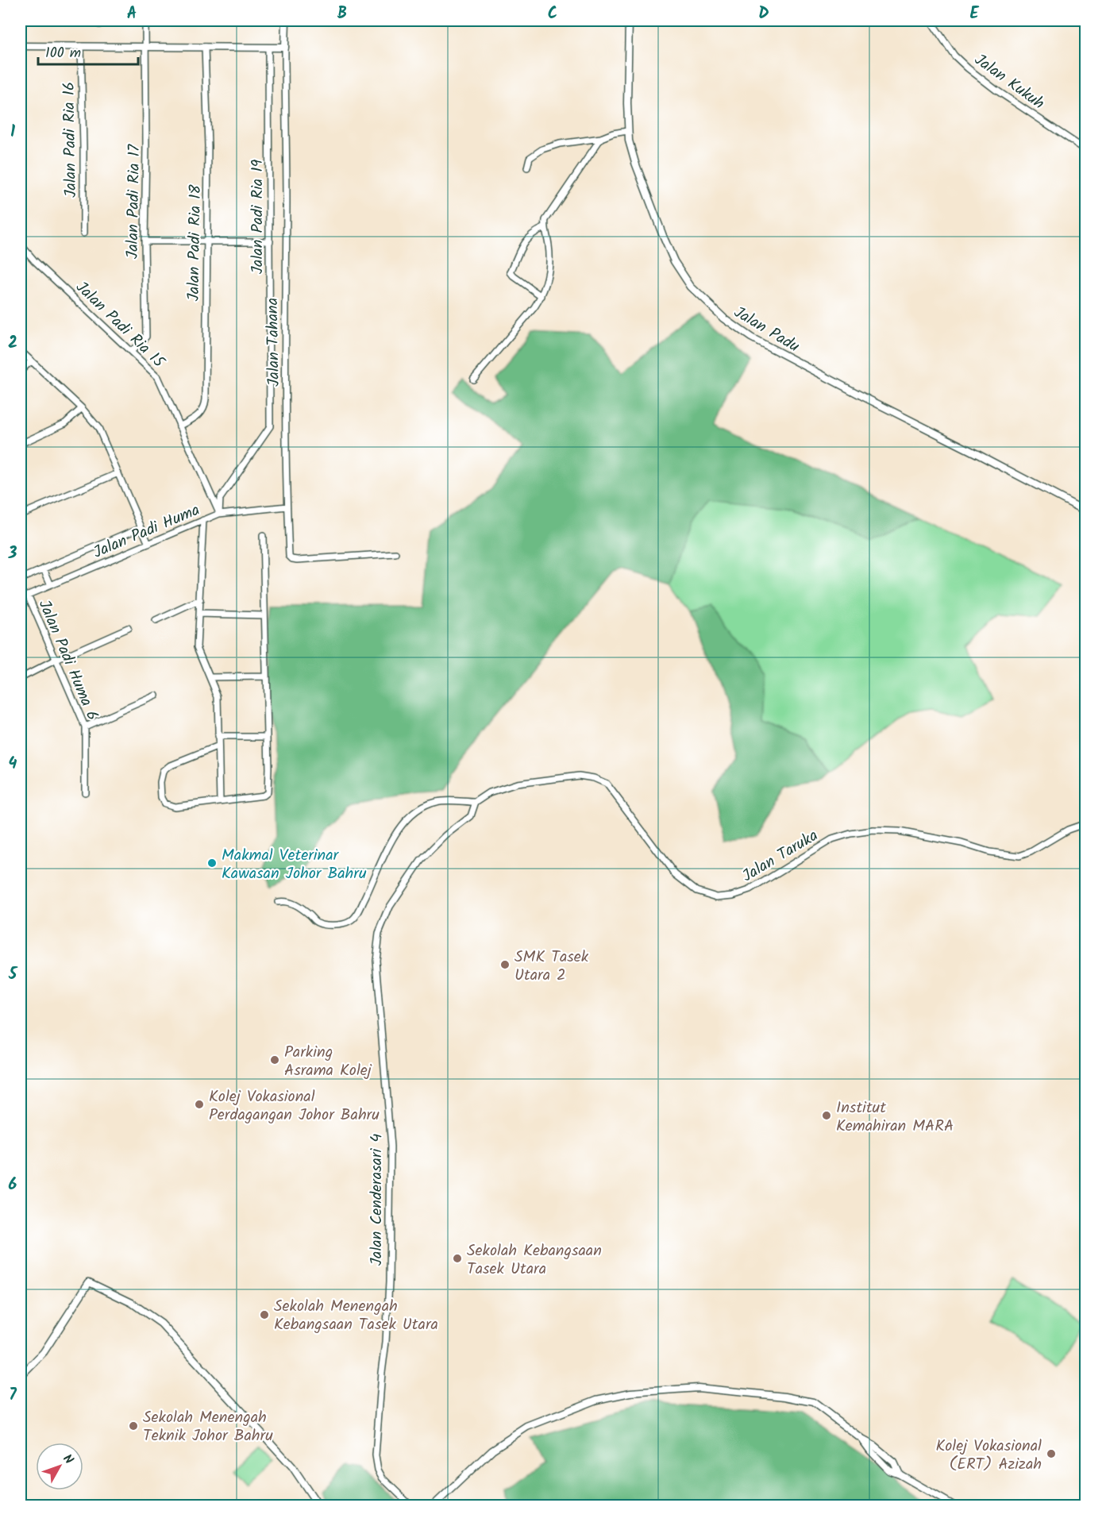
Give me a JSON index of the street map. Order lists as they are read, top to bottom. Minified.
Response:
{"streets":{"street":["Jalan Kukuh","Jalan Padi Ria 16","Jalan Padi Ria 17","Jalan Padi Ria 19","Jalan Padi Ria 18","Jalan Padi Ria 15","Jalan Padu","Jalan Tahana","Jalan Padi Huma","Jalan Padi Huma 6","Jalan Taruka","Jalan Cenderasari 4"]},"crossings":[["Jalan Padi Ria 17","Jalan Padi Ria 15"],["Jalan Padi Ria 19","Jalan Padi Ria 15"],["Jalan Padi Ria 19","Jalan Padi Huma"],["Jalan Padi Ria 18","Jalan Padi Ria 15"],["Jalan Padi Ria 15","Jalan Padi Huma"],["Jalan Tahana","Jalan Padi Huma"],["Jalan Padi Huma","Jalan Padi Huma 6"],["Jalan Taruka","Jalan Cenderasari 4"]],"places":["Makmal Veterinar Kawasan Johor Bahru","SMK Tasek Utara 2","Parking Asrama Kolej","Kolej Vokasional Perdagangan Johor Bahru","Institut Kemahiran MARA","Sekolah Kebangsaan Tasek Utara","Sekolah Menengah Kebangsaan Tasek Utara","Sekolah Menengah Teknik Johor Bahru","Kolej Vokasional (ERT) Azizah"],"scale_bar":"100 m","north":"top right","grid":{"columns":["A","B","C","D","E"],"rows":["1","2","3","4","5","6","7"]}}
